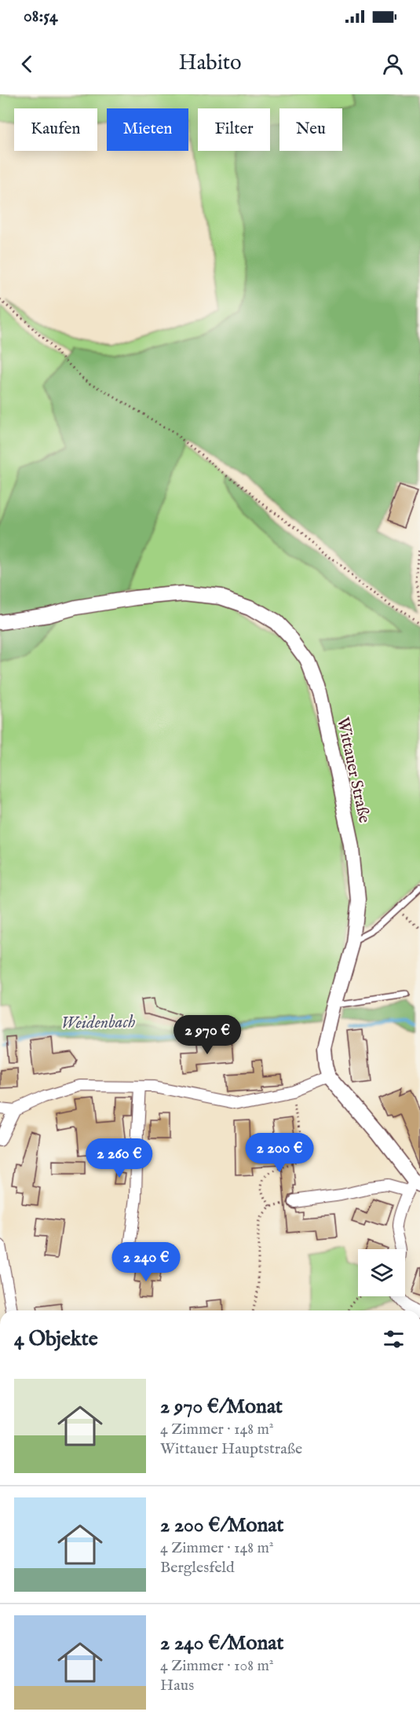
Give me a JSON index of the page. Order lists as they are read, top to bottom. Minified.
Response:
{"streets":{"street":["Wittauer Straße"]},"water":["Weidenbach"],"page":{"status":"08:54","header":"Habito","chip":["Kaufen","Mieten","Filter","Neu"],"price":["2 970 €","2 200 €","2 260 €","2 240 €"],"heading":"4 Objekte","list":[{"name":"2 970 €/Monat","note":"4 Zimmer · 148 m² · Wittauer Hauptstraße"},{"name":"2 200 €/Monat","note":"4 Zimmer · 148 m² · Berglesfeld"},{"name":"2 240 €/Monat","note":"4 Zimmer · 108 m² · Haus"}]}}
